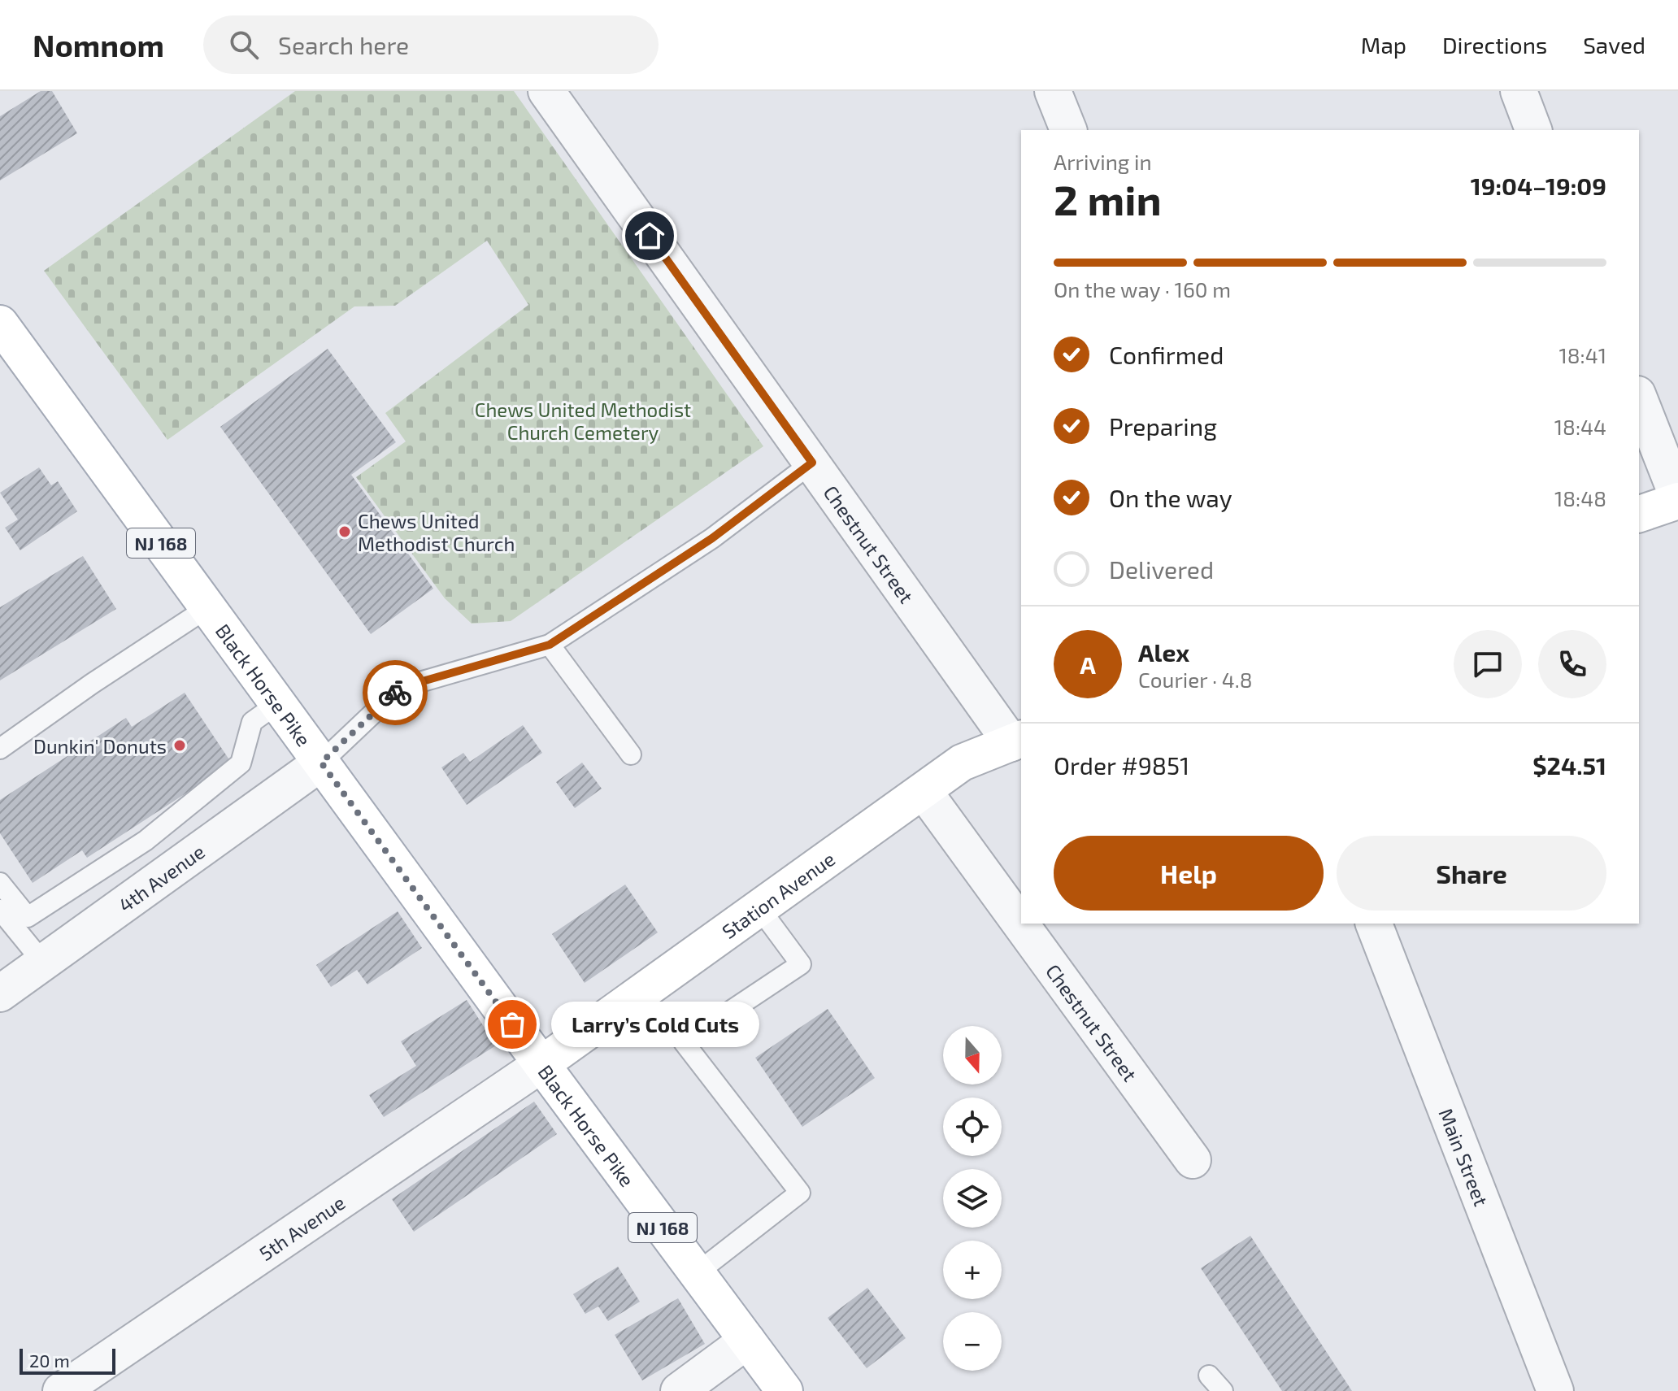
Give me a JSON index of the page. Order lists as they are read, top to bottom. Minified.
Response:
{"streets":{"main road":["NJ 168","Black Horse Pike","Station Avenue"],"street":["Chestnut Street","4th Avenue","Main Street","5th Avenue"]},"crossings":[["Chestnut Street","Station Avenue"],["Black Horse Pike","4th Avenue"],["Black Horse Pike","Station Avenue"],["Black Horse Pike","5th Avenue"],["Station Avenue","5th Avenue"]],"parks":["Chews United Methodist Church Cemetery"],"places":["Chews United Methodist Church","Dunkin' Donuts","Larry’s Cold Cuts"],"scale_bar":"20 m","north":"bottom","page":{"header":"Nomnom","search":"Search here","nav":["Map","Directions","Saved"],"heading":["2 min","Arriving in","19:04–19:09"],"panel":["Alex","Courier · 4.8","Order #9851","$24.51"],"bar":"On the way · 160 m","list":[["Confirmed","18:41"],["Preparing","18:44"],["On the way","18:48"],"Delivered"],"round":"A","buttons":["Help","Share"],"bubble":"Larry’s Cold Cuts","map_buttons":["+","−"],"scale":"20 m"}}
